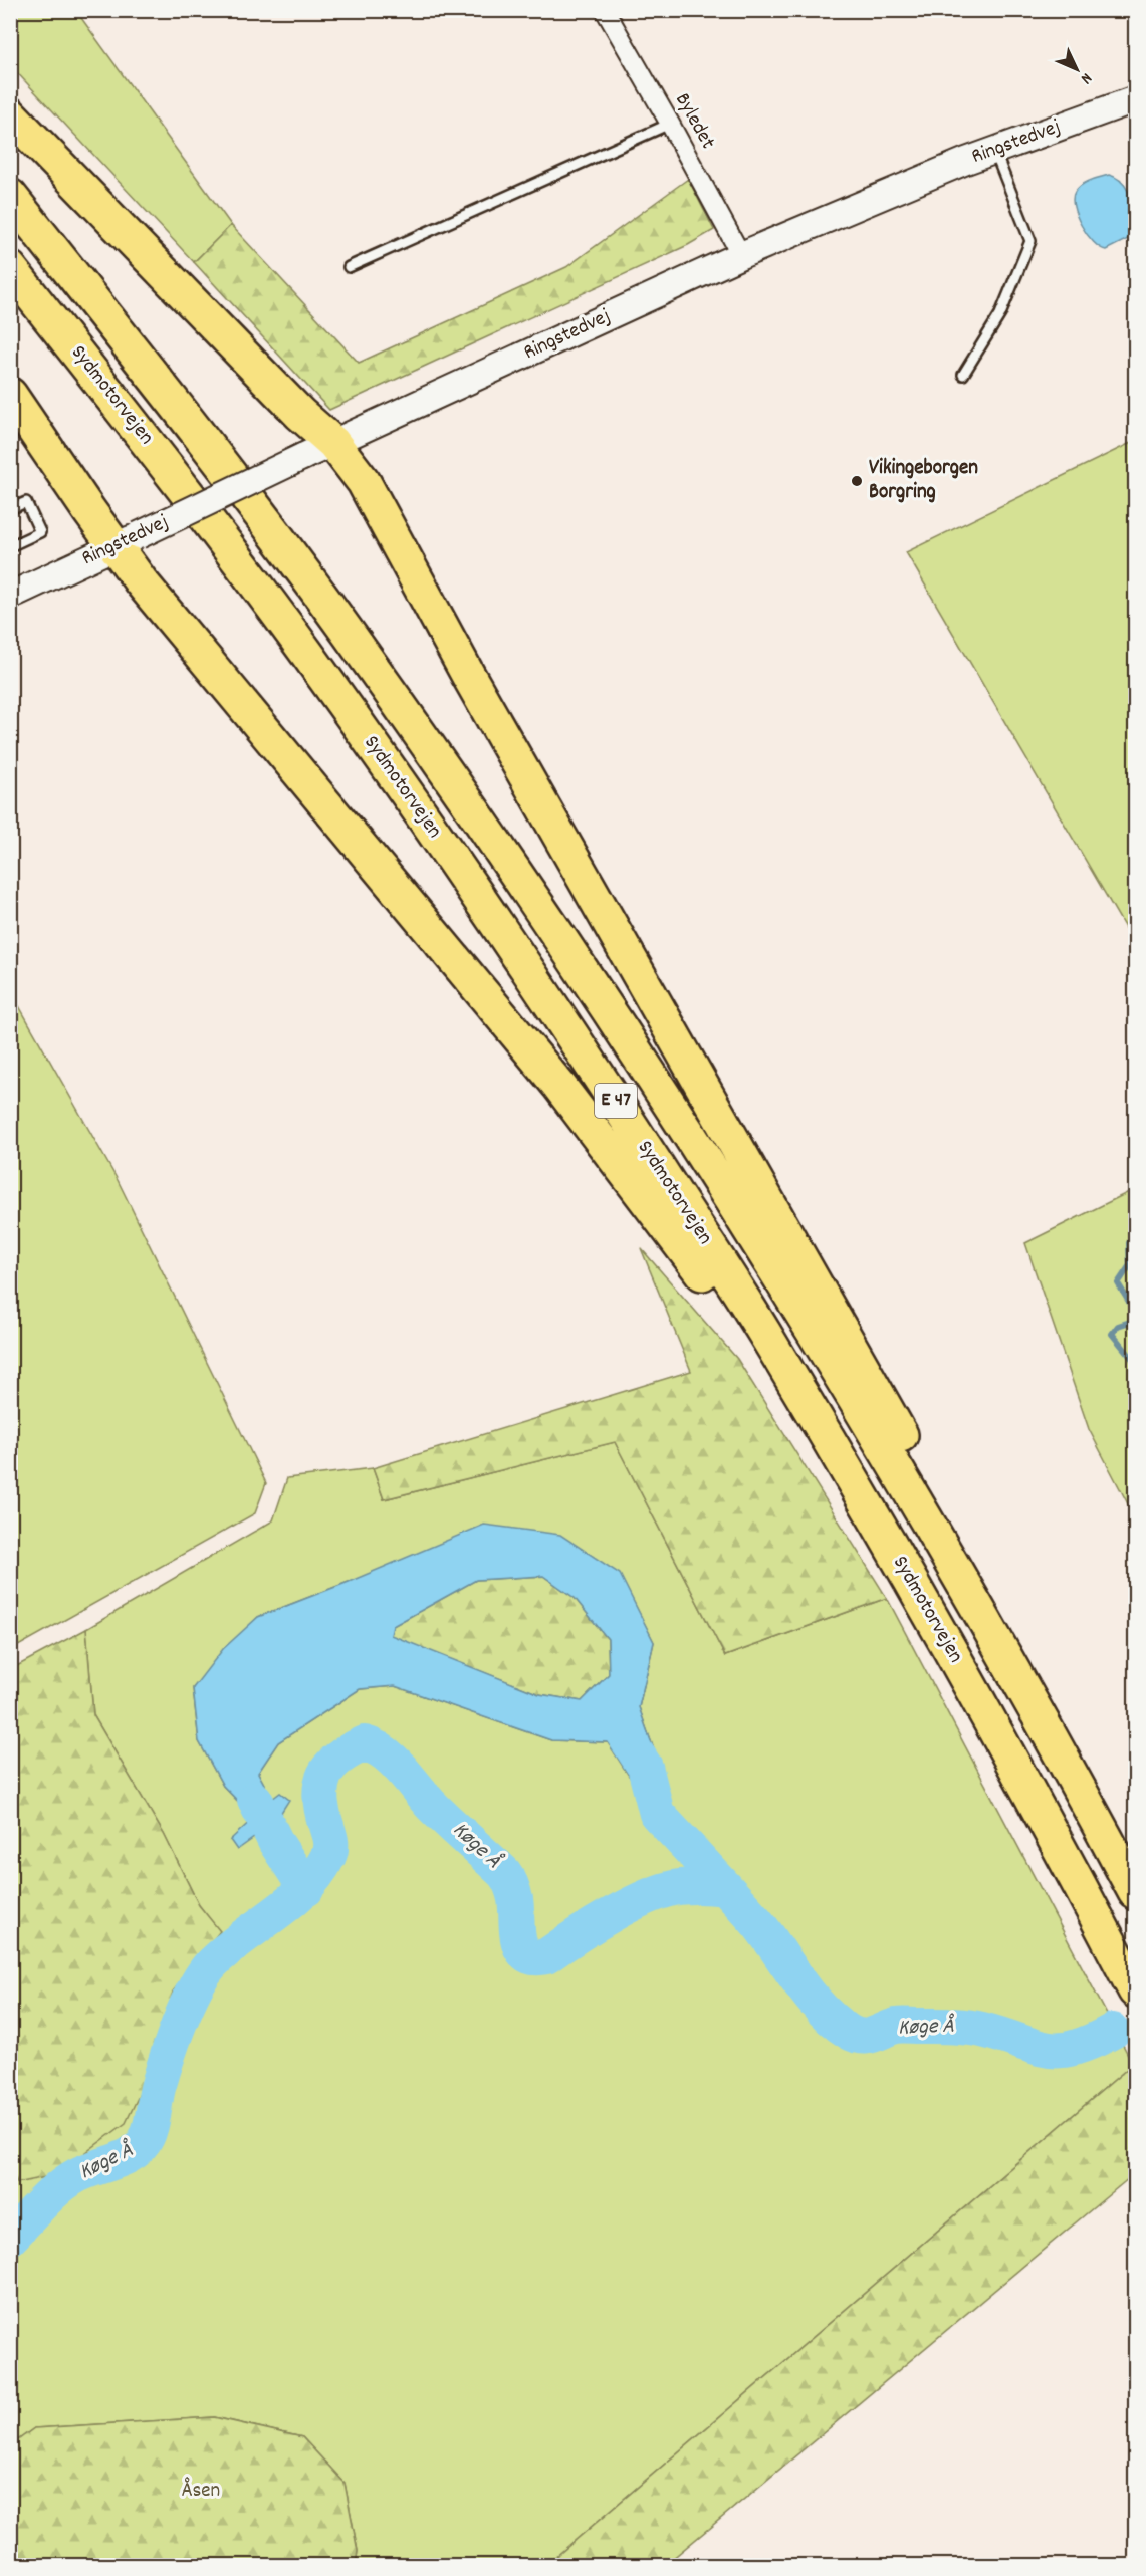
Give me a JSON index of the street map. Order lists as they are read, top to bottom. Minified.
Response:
{"streets":{"highway":["Sydmotorvejen","E 47"],"main road":["Ringstedvej"],"street":["Byledet"]},"crossings":[["Byledet","Ringstedvej"]],"water":["Køge Å"],"parks":["Åsen"],"places":["Vikingeborgen Borgring"],"north":"bottom right"}
